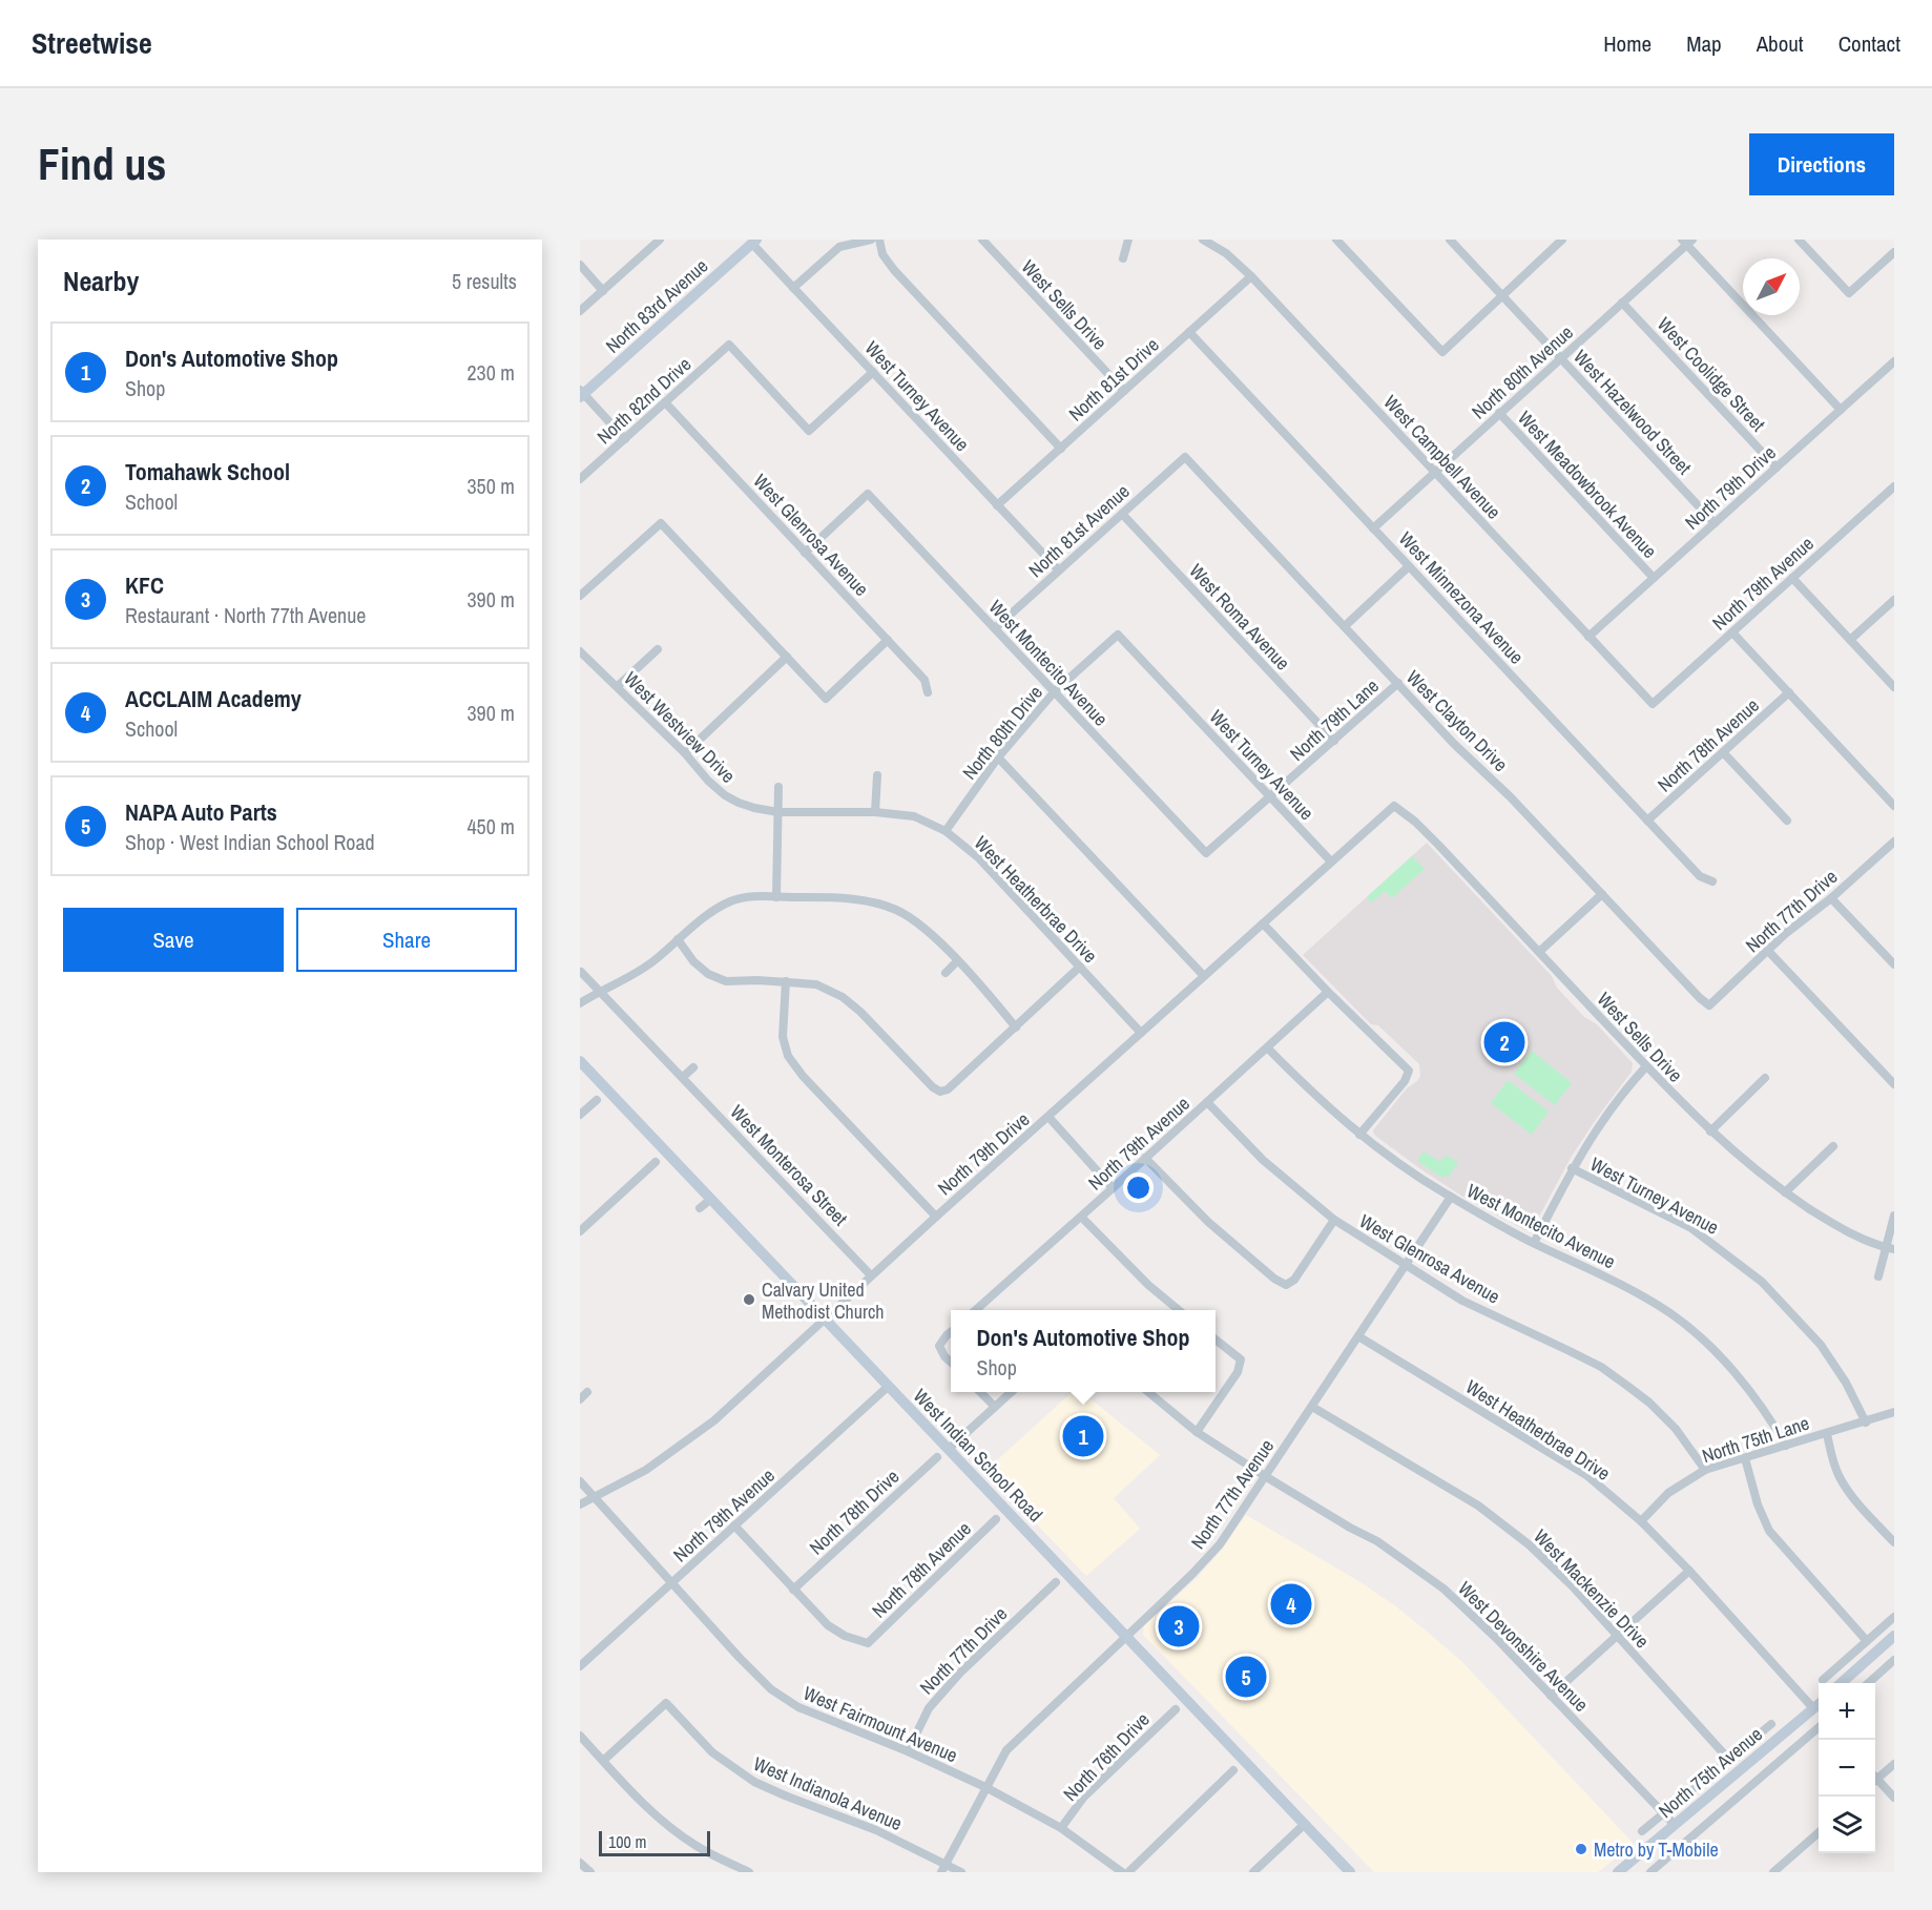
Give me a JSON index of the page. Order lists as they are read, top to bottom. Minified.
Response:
{"streets":{"main road":["North 83rd Avenue","West Indian School Road","North 75th Avenue"],"street":["West Sells Drive","North 80th Avenue","West Coolidge Street","North 81st Drive","West Turney Avenue","North 82nd Drive","West Hazelwood Street","West Campbell Avenue","West Meadowbrook Avenue","North 79th Drive","North 81st Avenue","West Glenrosa Avenue","North 79th Avenue","West Minnezona Avenue","West Roma Avenue","West Montecito Avenue","North 79th Lane","West Clayton Drive","West Westview Drive","North 80th Drive","North 78th Avenue","West Heatherbrae Drive","North 77th Drive","West Monterosa Street","North 75th Lane","North 77th Avenue","North 78th Drive","West Mackenzie Drive","West Devonshire Avenue","West Fairmount Avenue","North 76th Drive","West Indianola Avenue"]},"crossings":[["West Sells Drive","North 81st Drive"],["West Sells Drive","North 79th Drive"],["North 83rd Avenue","West Turney Avenue"],["North 80th Avenue","West Coolidge Street"],["North 80th Avenue","West Hazelwood Street"],["North 80th Avenue","West Campbell Avenue"],["North 80th Avenue","West Meadowbrook Avenue"],["North 80th Avenue","West Minnezona Avenue"],["West Coolidge Street","North 79th Drive"],["North 81st Drive","West Turney Avenue"],["North 81st Drive","West Campbell Avenue"],["North 81st Drive","West Minnezona Avenue"],["West Turney Avenue","North 82nd Drive"],["West Turney Avenue","North 79th Drive"],["West Turney Avenue","North 81st Avenue"],["West Turney Avenue","North 79th Lane"],["West Turney Avenue","North 80th Drive"],["West Turney Avenue","North 75th Lane"],["North 82nd Drive","West Glenrosa Avenue"],["West Hazelwood Street","North 79th Drive"],["West Campbell Avenue","North 79th Drive"],["West Campbell Avenue","North 79th Avenue"],["West Meadowbrook Avenue","North 79th Drive"],["North 79th Drive","West Heatherbrae Drive"],["North 79th Drive","West Monterosa Street"],["North 79th Drive","West Indian School Road"],["North 79th Drive","West Fairmount Avenue"],["North 81st Avenue","West Roma Avenue"],["North 81st Avenue","West Montecito Avenue"],["North 81st Avenue","West Clayton Drive"],["West Glenrosa Avenue","North 79th Avenue"],["West Glenrosa Avenue","West Montecito Avenue"],["West Glenrosa Avenue","North 75th Lane"],["West Glenrosa Avenue","North 77th Avenue"],["North 79th Avenue","West Montecito Avenue"],["North 79th Avenue","West Indian School Road"],["North 79th Avenue","West Fairmount Avenue"],["West Minnezona Avenue","North 78th Avenue"],["West Roma Avenue","North 79th Lane"],["West Montecito Avenue","North 79th Lane"],["West Montecito Avenue","North 80th Drive"],["West Montecito Avenue","North 75th Lane"],["West Montecito Avenue","North 77th Avenue"],["North 79th Lane","West Clayton Drive"],["West Clayton Drive","North 77th Drive"],["West Westview Drive","West Heatherbrae Drive"],["North 80th Drive","West Heatherbrae Drive"],["North 78th Avenue","North 78th Drive"],["West Heatherbrae Drive","North 75th Lane"],["West Heatherbrae Drive","North 77th Avenue"],["West Heatherbrae Drive","North 75th Avenue"],["North 77th Drive","West Fairmount Avenue"],["West Indian School Road","North 77th Avenue"],["North 77th Avenue","West Mackenzie Drive"],["North 77th Avenue","West Devonshire Avenue"],["North 77th Avenue","West Fairmount Avenue"],["North 77th Avenue","West Indianola Avenue"],["West Mackenzie Drive","North 75th Avenue"],["West Devonshire Avenue","North 75th Avenue"],["West Fairmount Avenue","North 76th Drive"]],"places":["Calvary United Methodist Church","Metro by T-Mobile"],"scale_bar":"100 m","north":"top right","page":{"header":"Streetwise","nav":["Home","Map","About","Contact"],"buttons":["Directions",["Save","Share"]],"title":"Find us","heading":["Nearby","5 results"],"list":[{"mark":"1","name":"Don's Automotive Shop","note":"Shop","value":"230 m"},{"mark":"2","name":"Tomahawk School","note":"School","value":"350 m"},{"mark":"3","name":"KFC","note":"Restaurant · North 77th Avenue","value":"390 m"},{"mark":"4","name":"ACCLAIM Academy","note":"School","value":"390 m"},{"mark":"5","name":"NAPA Auto Parts","note":"Shop · West Indian School Road","value":"450 m"}],"pins":["2","1","4","3","5"],"popup":["Don's Automotive Shop","Shop"],"map_buttons":["+","−"],"scale":"100 m"}}
